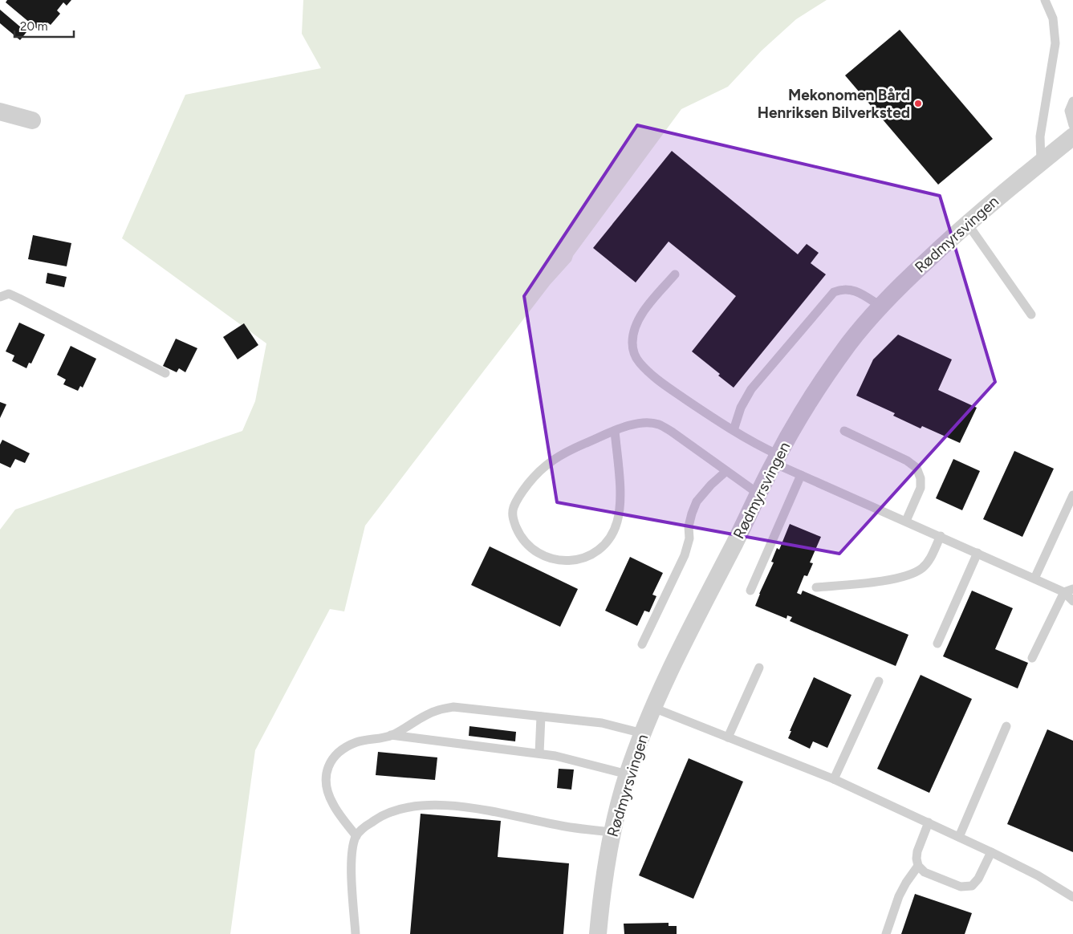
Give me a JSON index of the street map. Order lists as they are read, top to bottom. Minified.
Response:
{"streets":{"street":["Rødmyrsvingen"]},"places":["Mekonomen Bård Henriksen Bilverksted"],"scale_bar":"20 m"}
